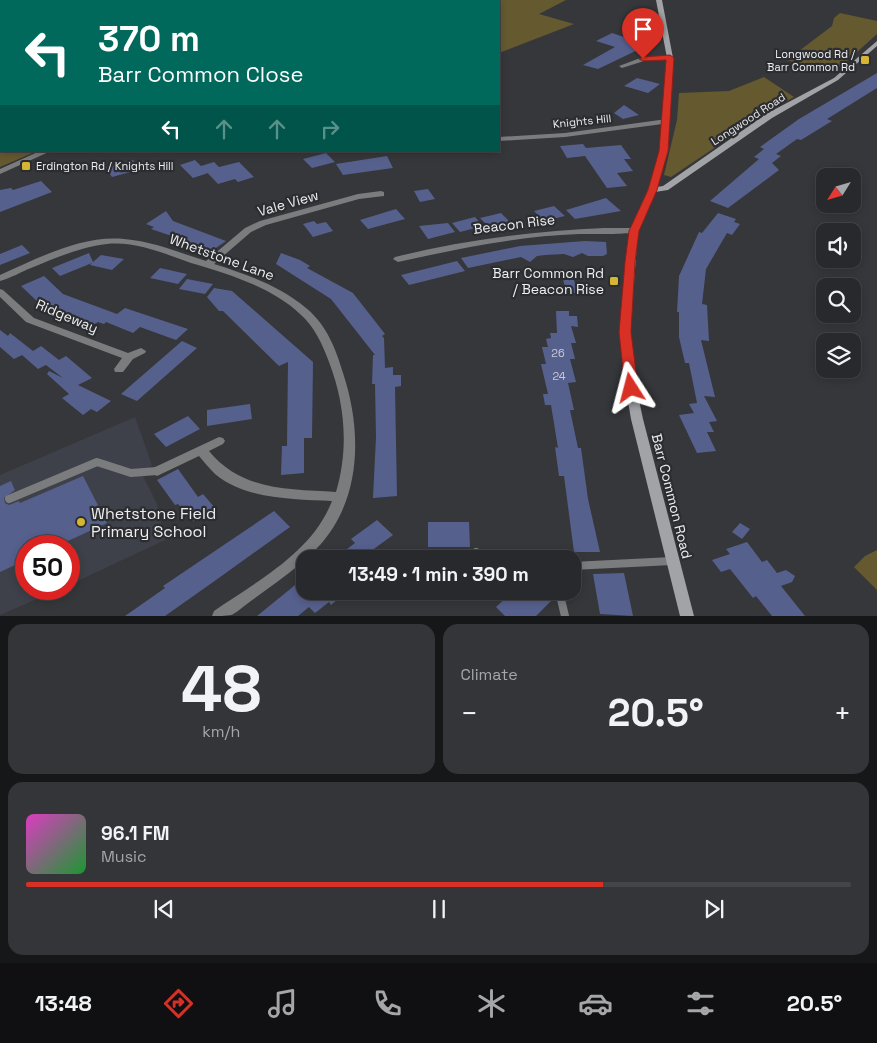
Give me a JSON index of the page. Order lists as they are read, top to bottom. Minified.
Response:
{"streets":{"main road":["Longwood Road","Barr Common Road"],"street":["Knights Hill","Vale View","Beacon Rise","Whetstone Lane","Ridgeway"]},"crossings":[["Longwood Road","Barr Common Road"],["Knights Hill","Barr Common Road"],["Vale View","Whetstone Lane"],["Beacon Rise","Barr Common Road"]],"places":{"transit":["Longwood Rd / Barr Common Rd","Erdington Rd / Knights Hill","Barr Common Rd / Beacon Rise"],"other":["Whetstone Field Primary School"]},"house_numbers":["26","24"],"north":"bottom left","page":{"turn":["370 m","Barr Common Close"],"limit":"50","trip":"13:49 · 1 min · 390 m","tile":[["48","km/h"],"Climate"],"heat":["−","20.5°","+"],"song":["96.1 FM","Music"],"tabs":["13:48","20.5°"]}}
